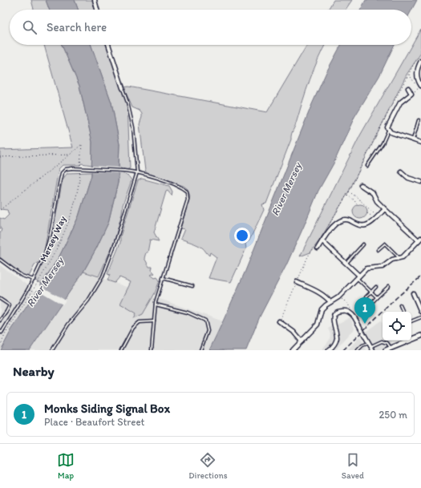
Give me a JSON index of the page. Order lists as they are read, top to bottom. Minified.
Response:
{"streets":{"path":["Mersey Way"]},"water":["River Mersey"],"page":{"search":"Search here","pins":"1","heading":"Nearby","list":[{"mark":"1","name":"Monks Siding Signal Box","note":"Place · Beaufort Street","value":"250 m"}],"nav":["Map","Directions","Saved"]}}
